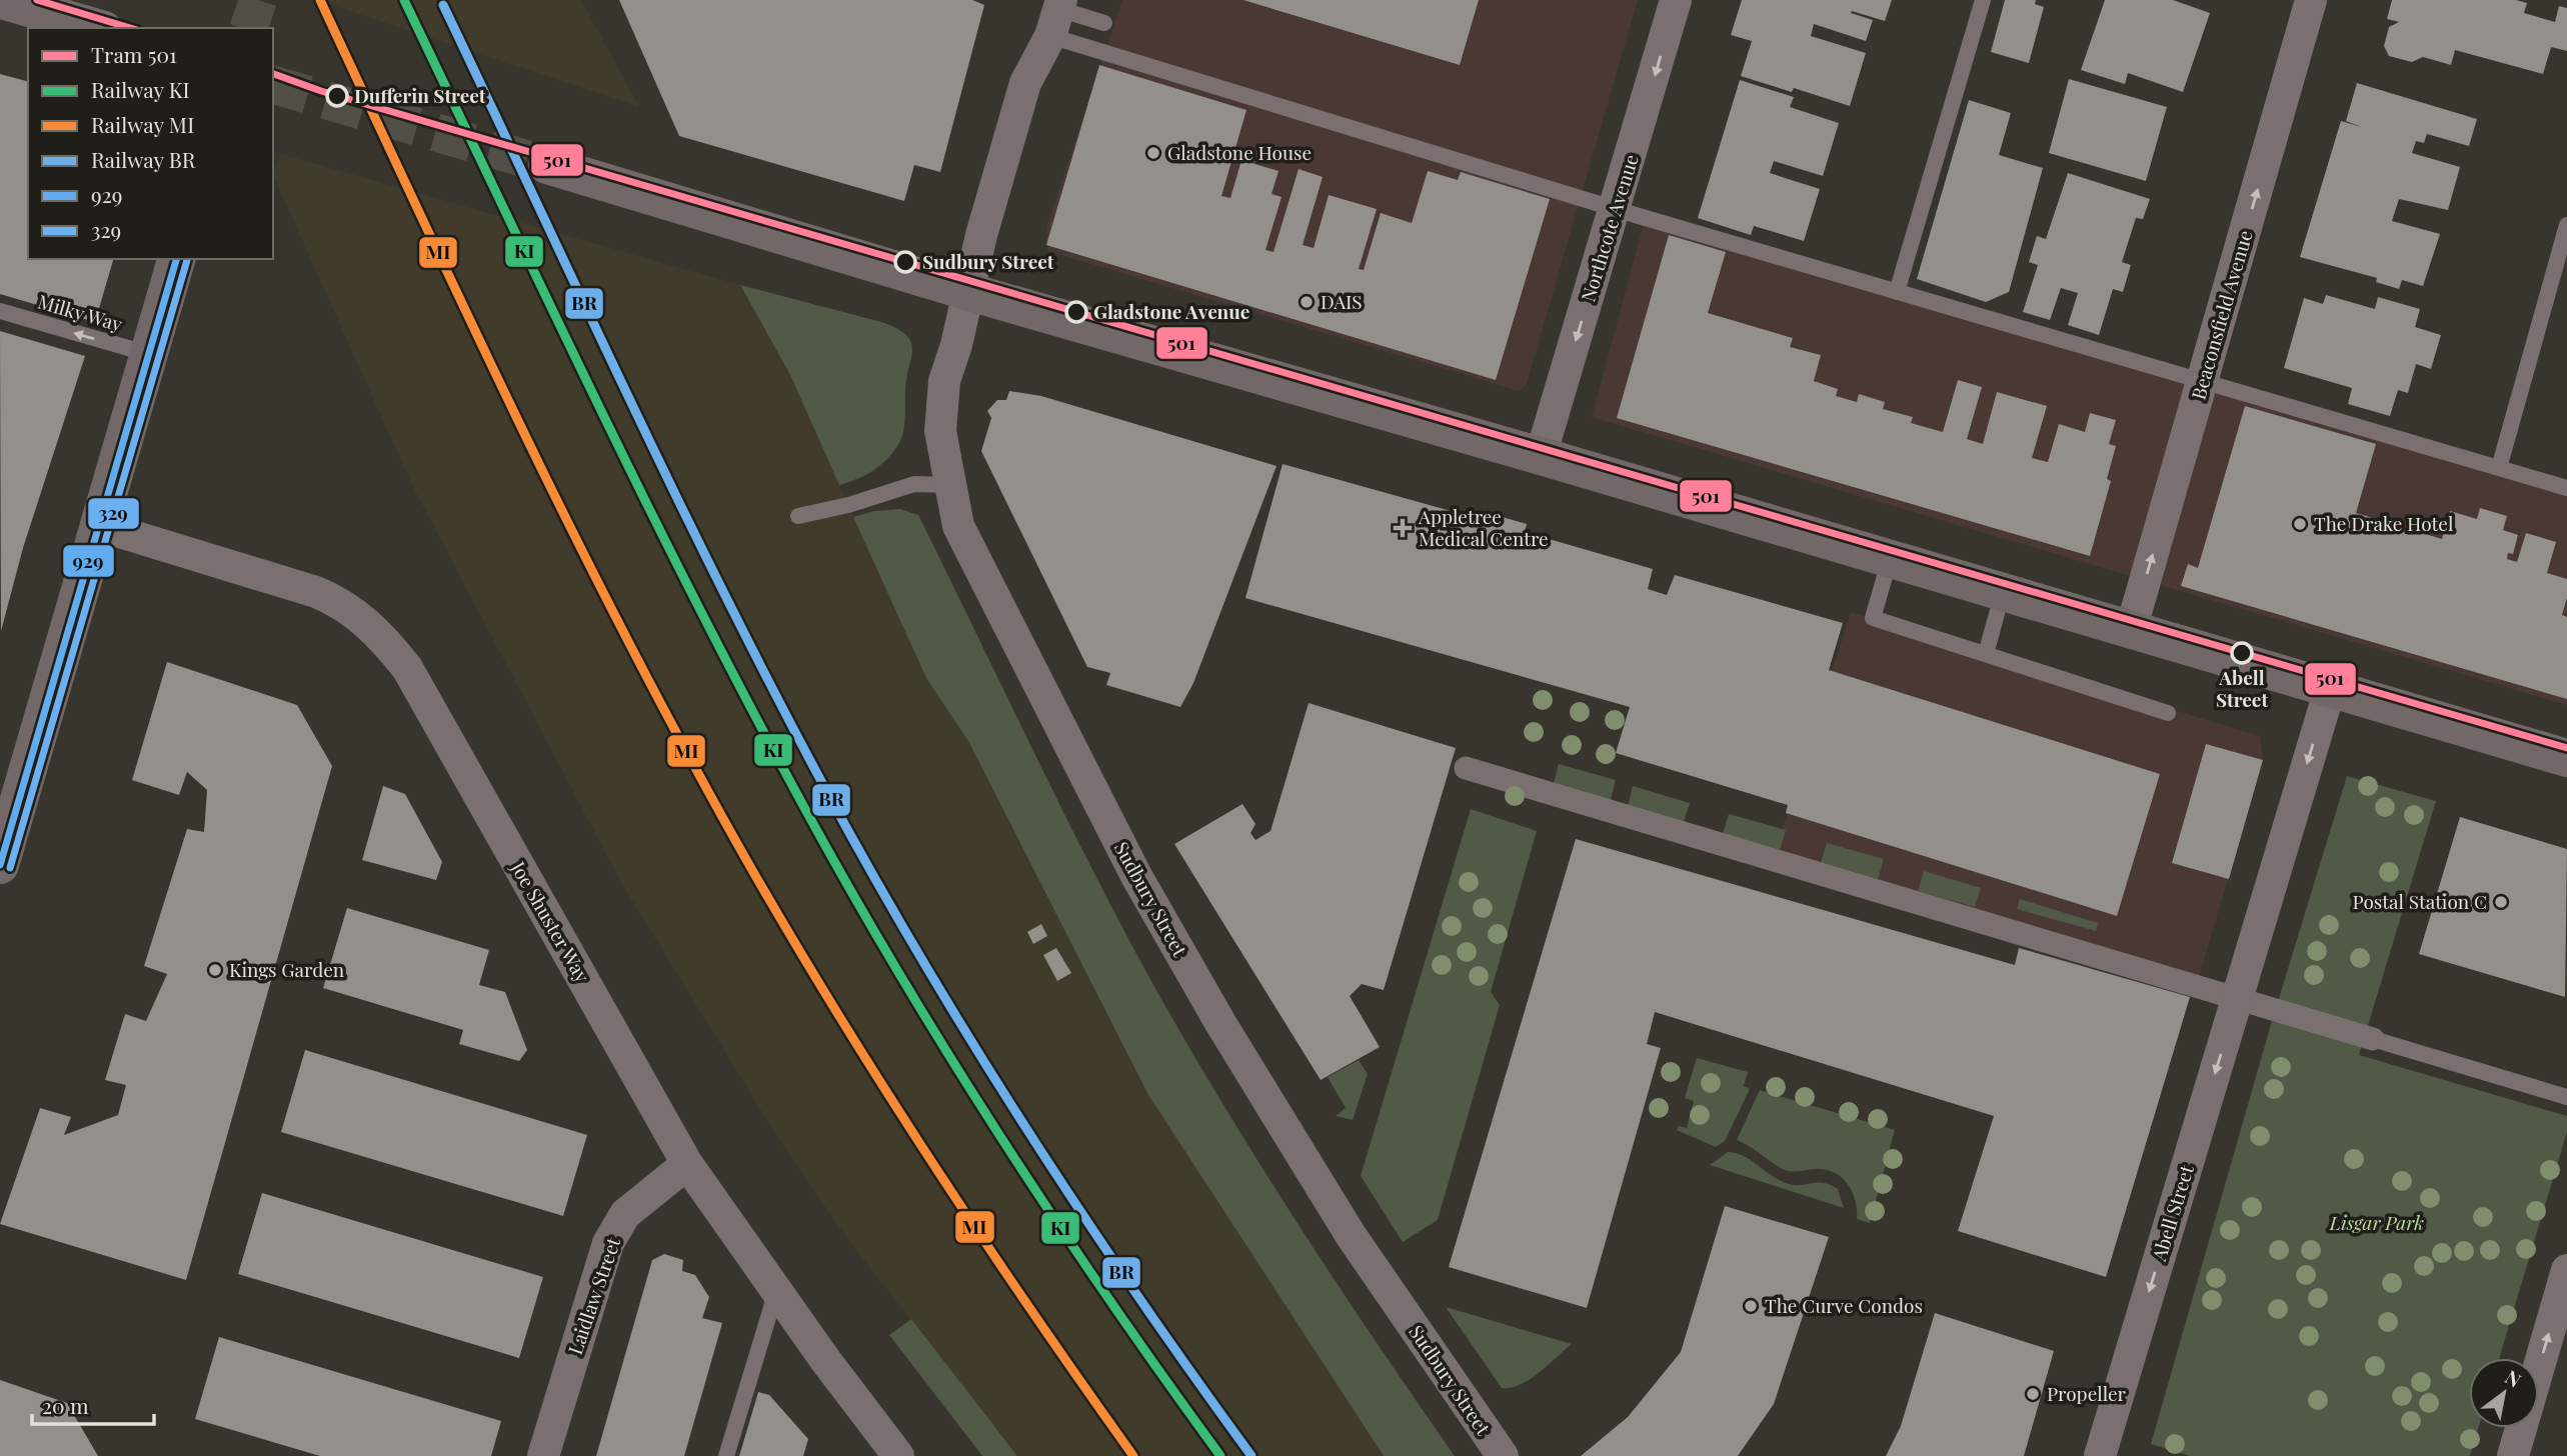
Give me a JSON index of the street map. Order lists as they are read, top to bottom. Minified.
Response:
{"streets":{"street":["Northcote Avenue","Beaconsfield Avenue","Sudbury Street","Joe Shuster Way","Abell Street","Laidlaw Street"],"lane":["Milky Way"]},"crossings":[["Joe Shuster Way","Laidlaw Street"]],"one_way":["Northcote Avenue","Milky Way","Beaconsfield Avenue","Abell Street"],"parks":["Lisgar Park"],"places":{"other":["Dufferin Street","Gladstone House","Sudbury Street","DAIS","Gladstone Avenue","The Drake Hotel","Abell Street","Postal Station C","Kings Garden","The Curve Condos","Propeller"],"health":["Appletree Medical Centre"]},"lines":["tram line 501","rail line KI","rail line MI","rail line BR","transit line 929","transit line 329"],"legend":["Tram 501","Railway KI","Railway MI","Railway BR","929","329"],"scale_bar":"20 m","north":"top right"}
